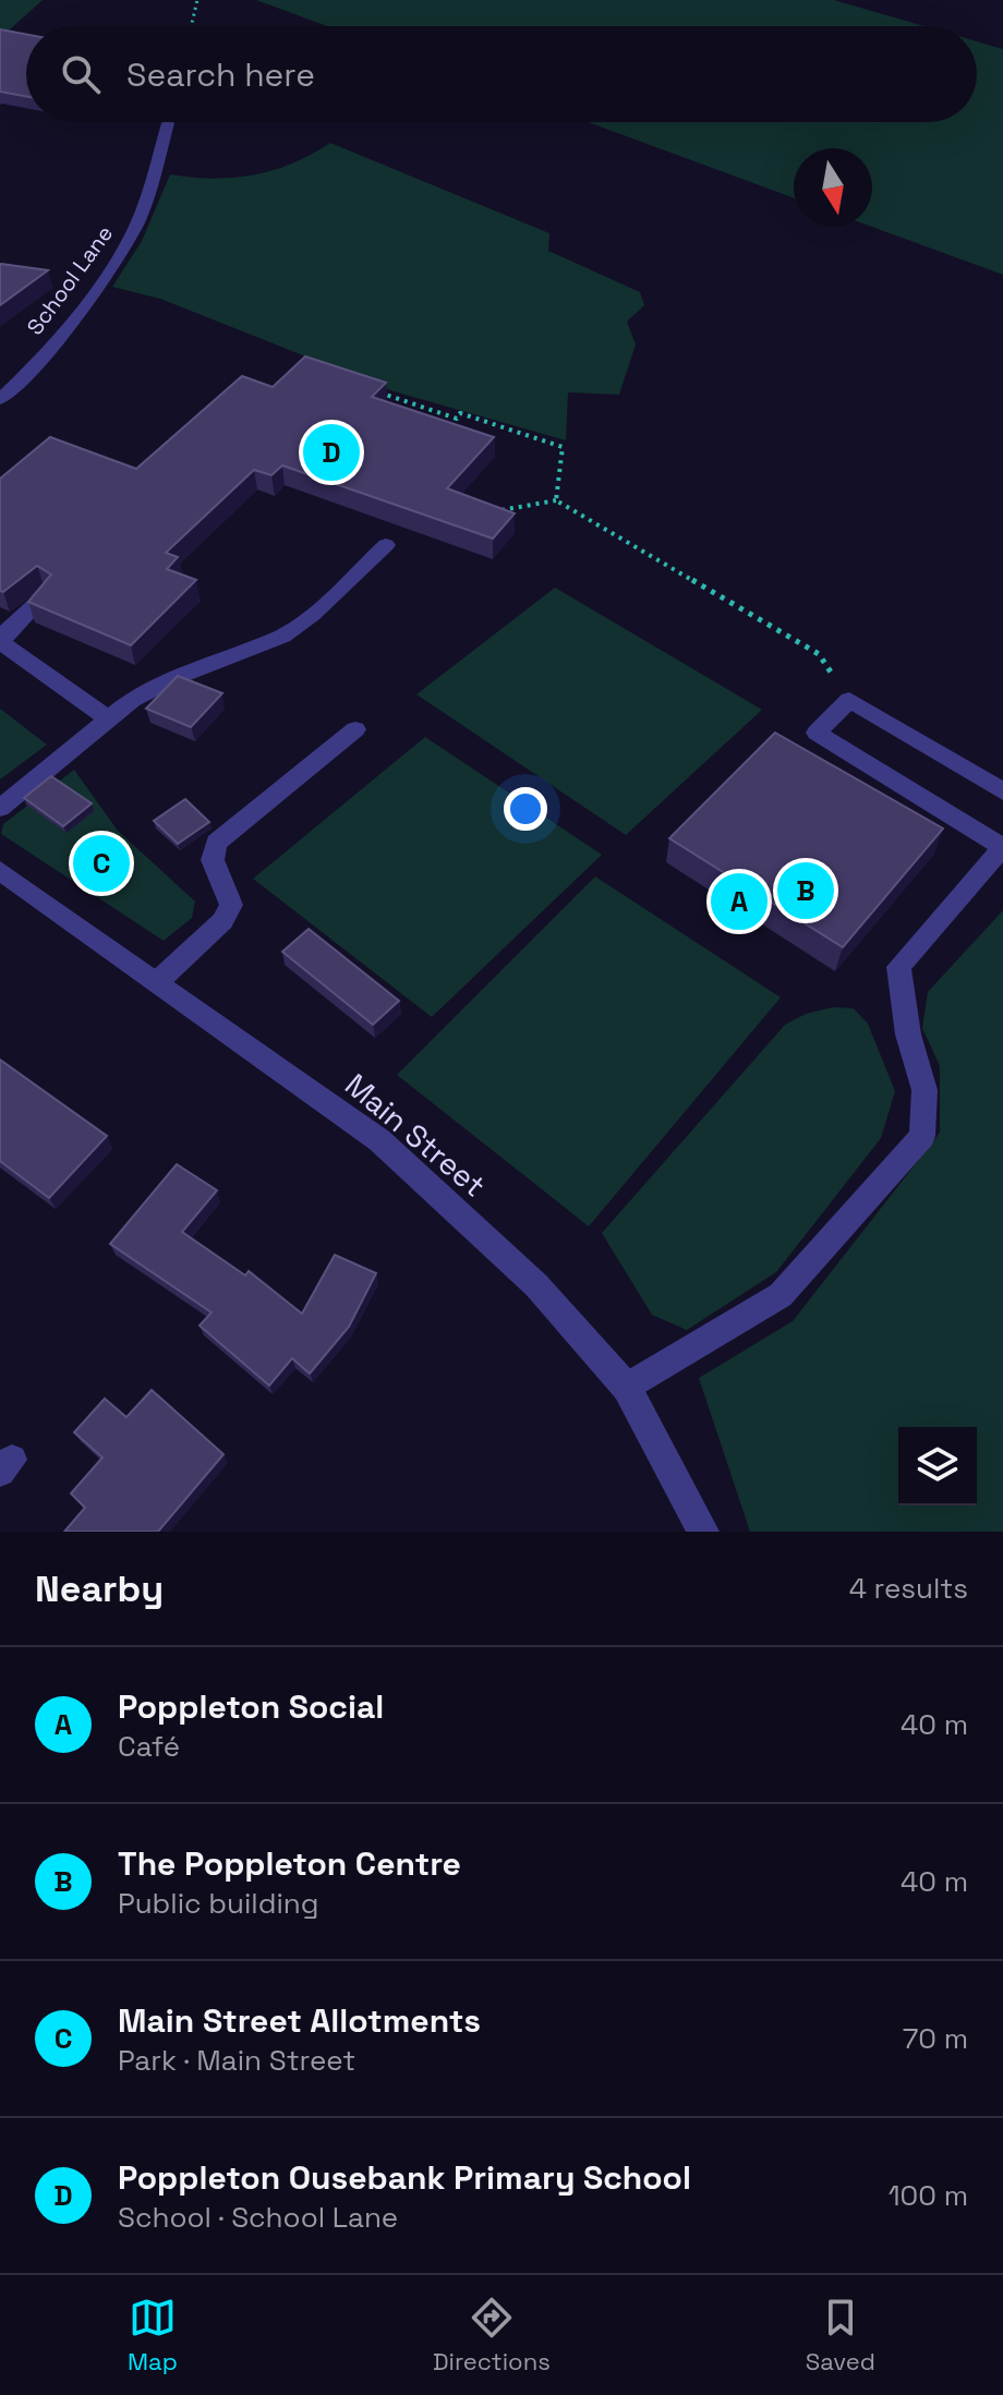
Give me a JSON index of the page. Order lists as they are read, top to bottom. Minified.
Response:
{"streets":{"street":["School Lane","Main Street"]},"north":"bottom","page":{"search":"Search here","pins":["D","C","B","A"],"heading":["Nearby","4 results"],"list":[{"mark":"A","name":"Poppleton Social","note":"Café","value":"40 m"},{"mark":"B","name":"The Poppleton Centre","note":"Public building","value":"40 m"},{"mark":"C","name":"Main Street Allotments","note":"Park · Main Street","value":"70 m"},{"mark":"D","name":"Poppleton Ousebank Primary School","note":"School · School Lane","value":"100 m"}],"nav":["Map","Directions","Saved"]}}
